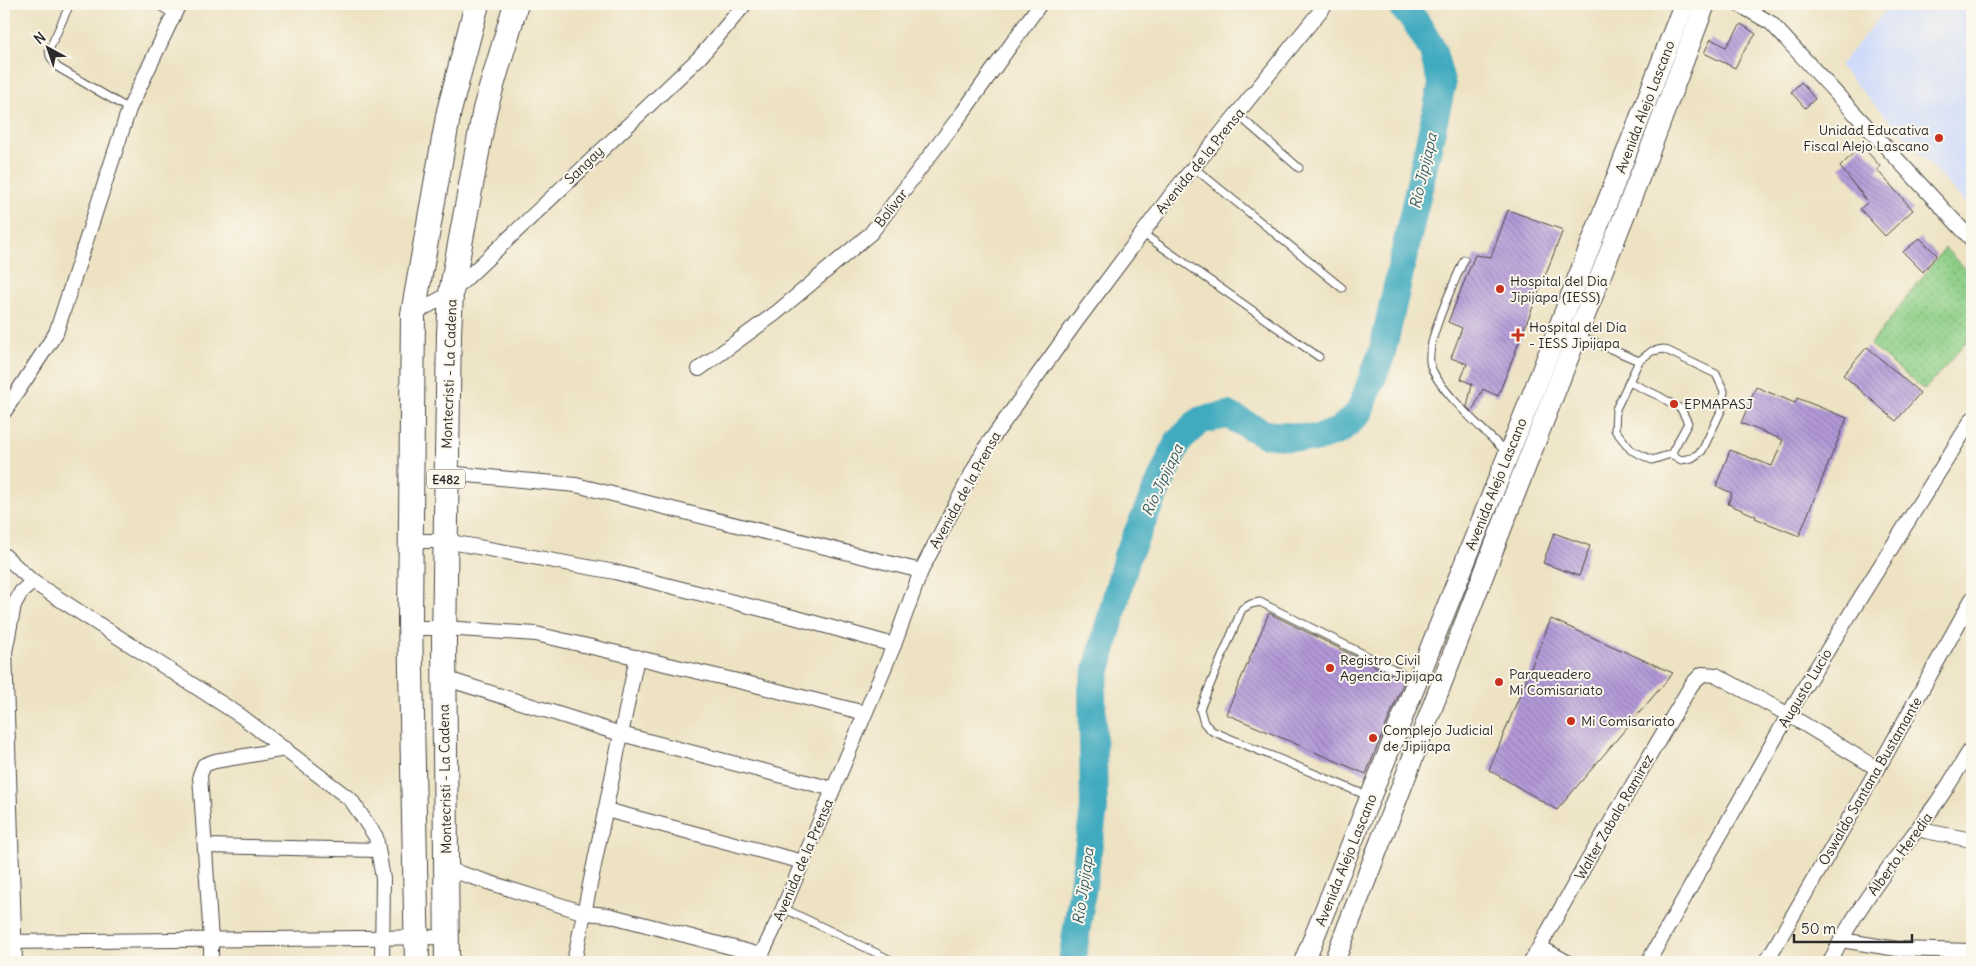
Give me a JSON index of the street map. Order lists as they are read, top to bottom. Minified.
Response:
{"streets":{"highway":["Montecristi - La Cadena","E482"],"main road":["Avenida Alejo Lascano"],"street":["Avenida de la Prensa","Sangay","Bolívar","Augusto Lucio","Oswaldo Santana Bustamante","Walter Zabala Ramirez","Alberto Heredia"]},"crossings":[["Sangay","Montecristi - La Cadena"],["Sangay","E482"],["Augusto Lucio","Walter Zabala Ramirez"]],"water":["Río Jipijapa"],"places":{"other":["Unidad Educativa Fiscal Alejo Lascano","Hospital del Dia Jipijapa (IESS)","EPMAPASJ","Registro Civil Agencia Jipijapa","Parqueadero Mi Comisariato","Mi Comisariato","Complejo Judicial de Jipijapa"],"health":["Hospital del Día - IESS Jipijapa"]},"scale_bar":"50 m","north":"top left"}
